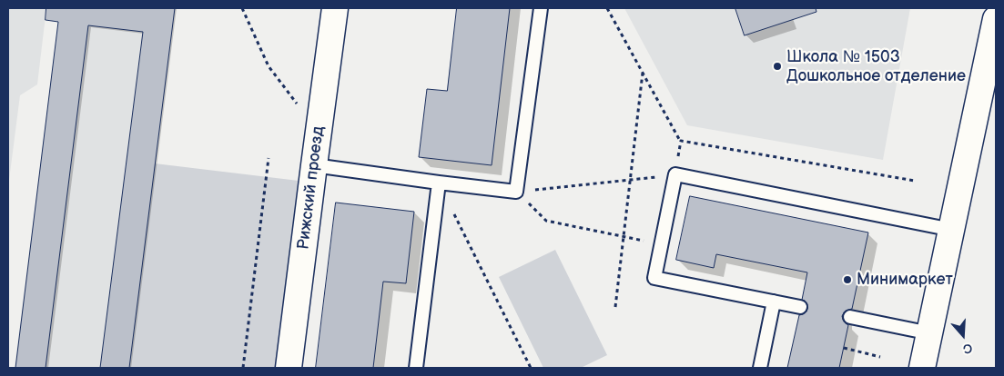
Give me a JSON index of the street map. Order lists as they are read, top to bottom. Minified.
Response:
{"streets":{"street":["Рижский проезд"]},"places":["Школа № 1503 Дошкольное отделение","Минимаркет"],"north":"bottom"}
